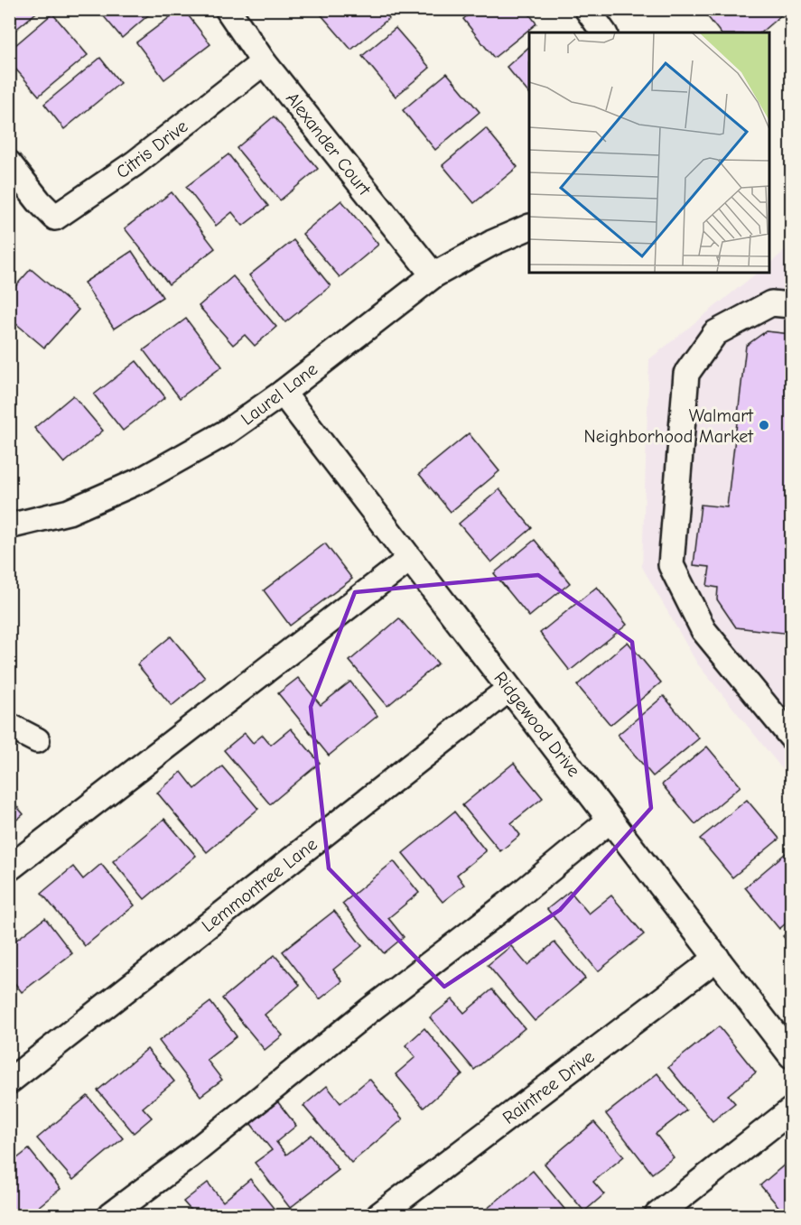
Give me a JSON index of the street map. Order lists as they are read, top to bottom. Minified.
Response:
{"streets":{"street":["Alexander Court","Citris Drive","Laurel Lane","Ridgewood Drive","Lemmontree Lane","Raintree Drive"]},"crossings":[["Alexander Court","Citris Drive"],["Alexander Court","Laurel Lane"],["Laurel Lane","Ridgewood Drive"],["Ridgewood Drive","Lemmontree Lane"],["Ridgewood Drive","Raintree Drive"]],"places":["Walmart Neighborhood Market"]}
